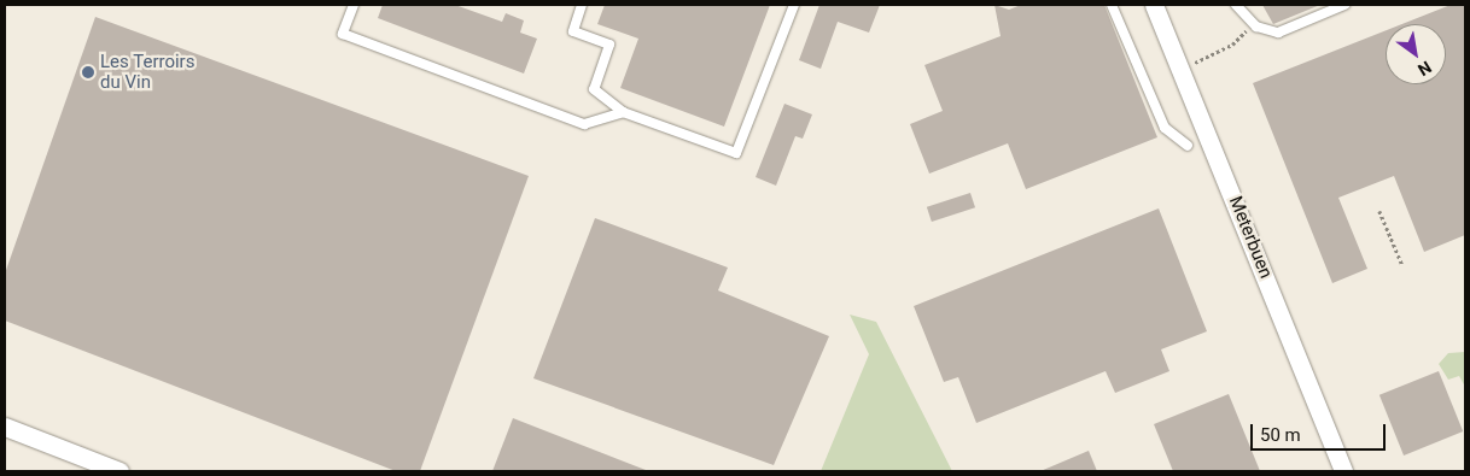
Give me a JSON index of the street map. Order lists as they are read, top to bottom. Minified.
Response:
{"streets":{"street":["Meterbuen"]},"places":["Les Terroirs du Vin"],"scale_bar":"50 m","north":"bottom right"}
